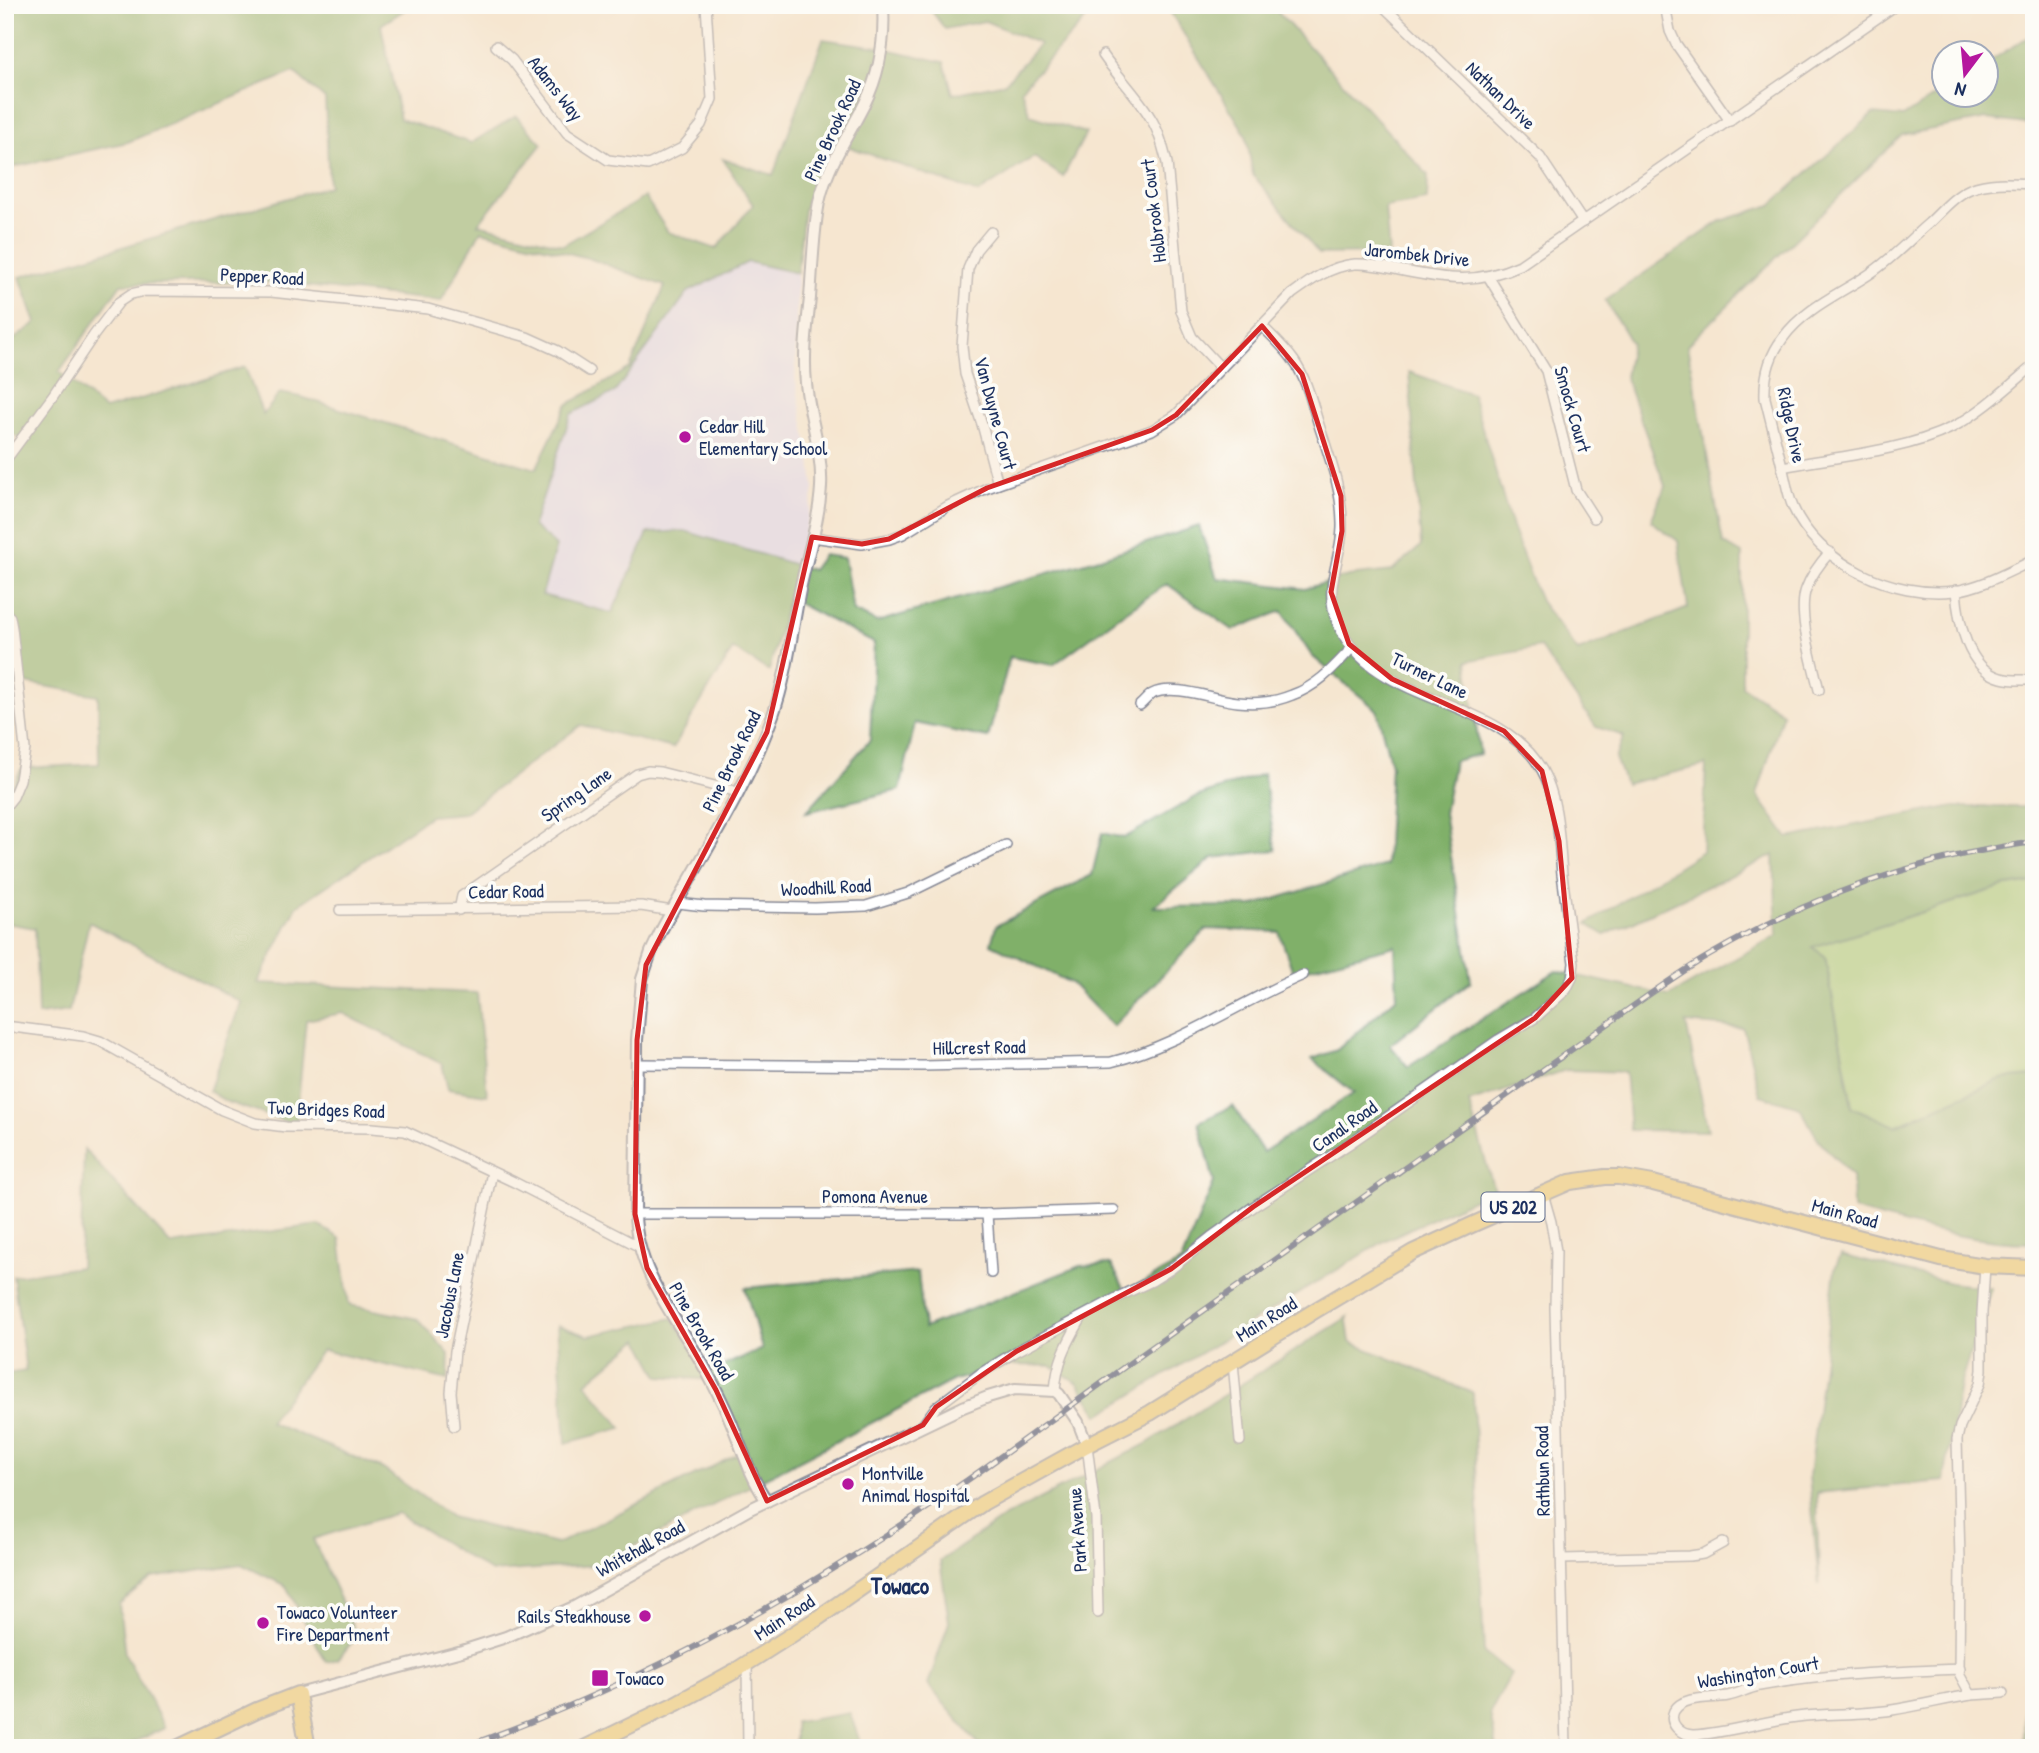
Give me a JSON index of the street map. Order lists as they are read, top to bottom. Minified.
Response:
{"streets":{"main road":["US 202","Main Road","Whitehall Road"],"street":["Adams Way","Nathan Drive","Pine Brook Road","Holbrook Court","Jarombek Drive","Pepper Road","Smock Court","Van Duyne Court","Ridge Drive","Turner Lane","Spring Lane","Woodhill Road","Cedar Road","Hillcrest Road","Two Bridges Road","Canal Road","Pomona Avenue","Jacobus Lane","Rathbun Road","Park Avenue","Washington Court"]},"crossings":[["Nathan Drive","Jarombek Drive"],["Pine Brook Road","Jarombek Drive"],["Pine Brook Road","Spring Lane"],["Pine Brook Road","Woodhill Road"],["Pine Brook Road","Cedar Road"],["Pine Brook Road","Hillcrest Road"],["Pine Brook Road","Two Bridges Road"],["Pine Brook Road","Pomona Avenue"],["Pine Brook Road","Whitehall Road"],["Holbrook Court","Jarombek Drive"],["Jarombek Drive","Smock Court"],["Jarombek Drive","Van Duyne Court"],["Jarombek Drive","Turner Lane"],["Turner Lane","Canal Road"],["Spring Lane","Cedar Road"],["Woodhill Road","Cedar Road"],["Two Bridges Road","Jacobus Lane"],["Canal Road","Whitehall Road"],["Main Road","Rathbun Road"],["Main Road","Park Avenue"]],"districts":["Towaco"],"places":{"other":["Cedar Hill Elementary School","Montville Animal Hospital","Rails Steakhouse","Towaco Volunteer Fire Department"],"transit":["Towaco"]},"north":"bottom"}
